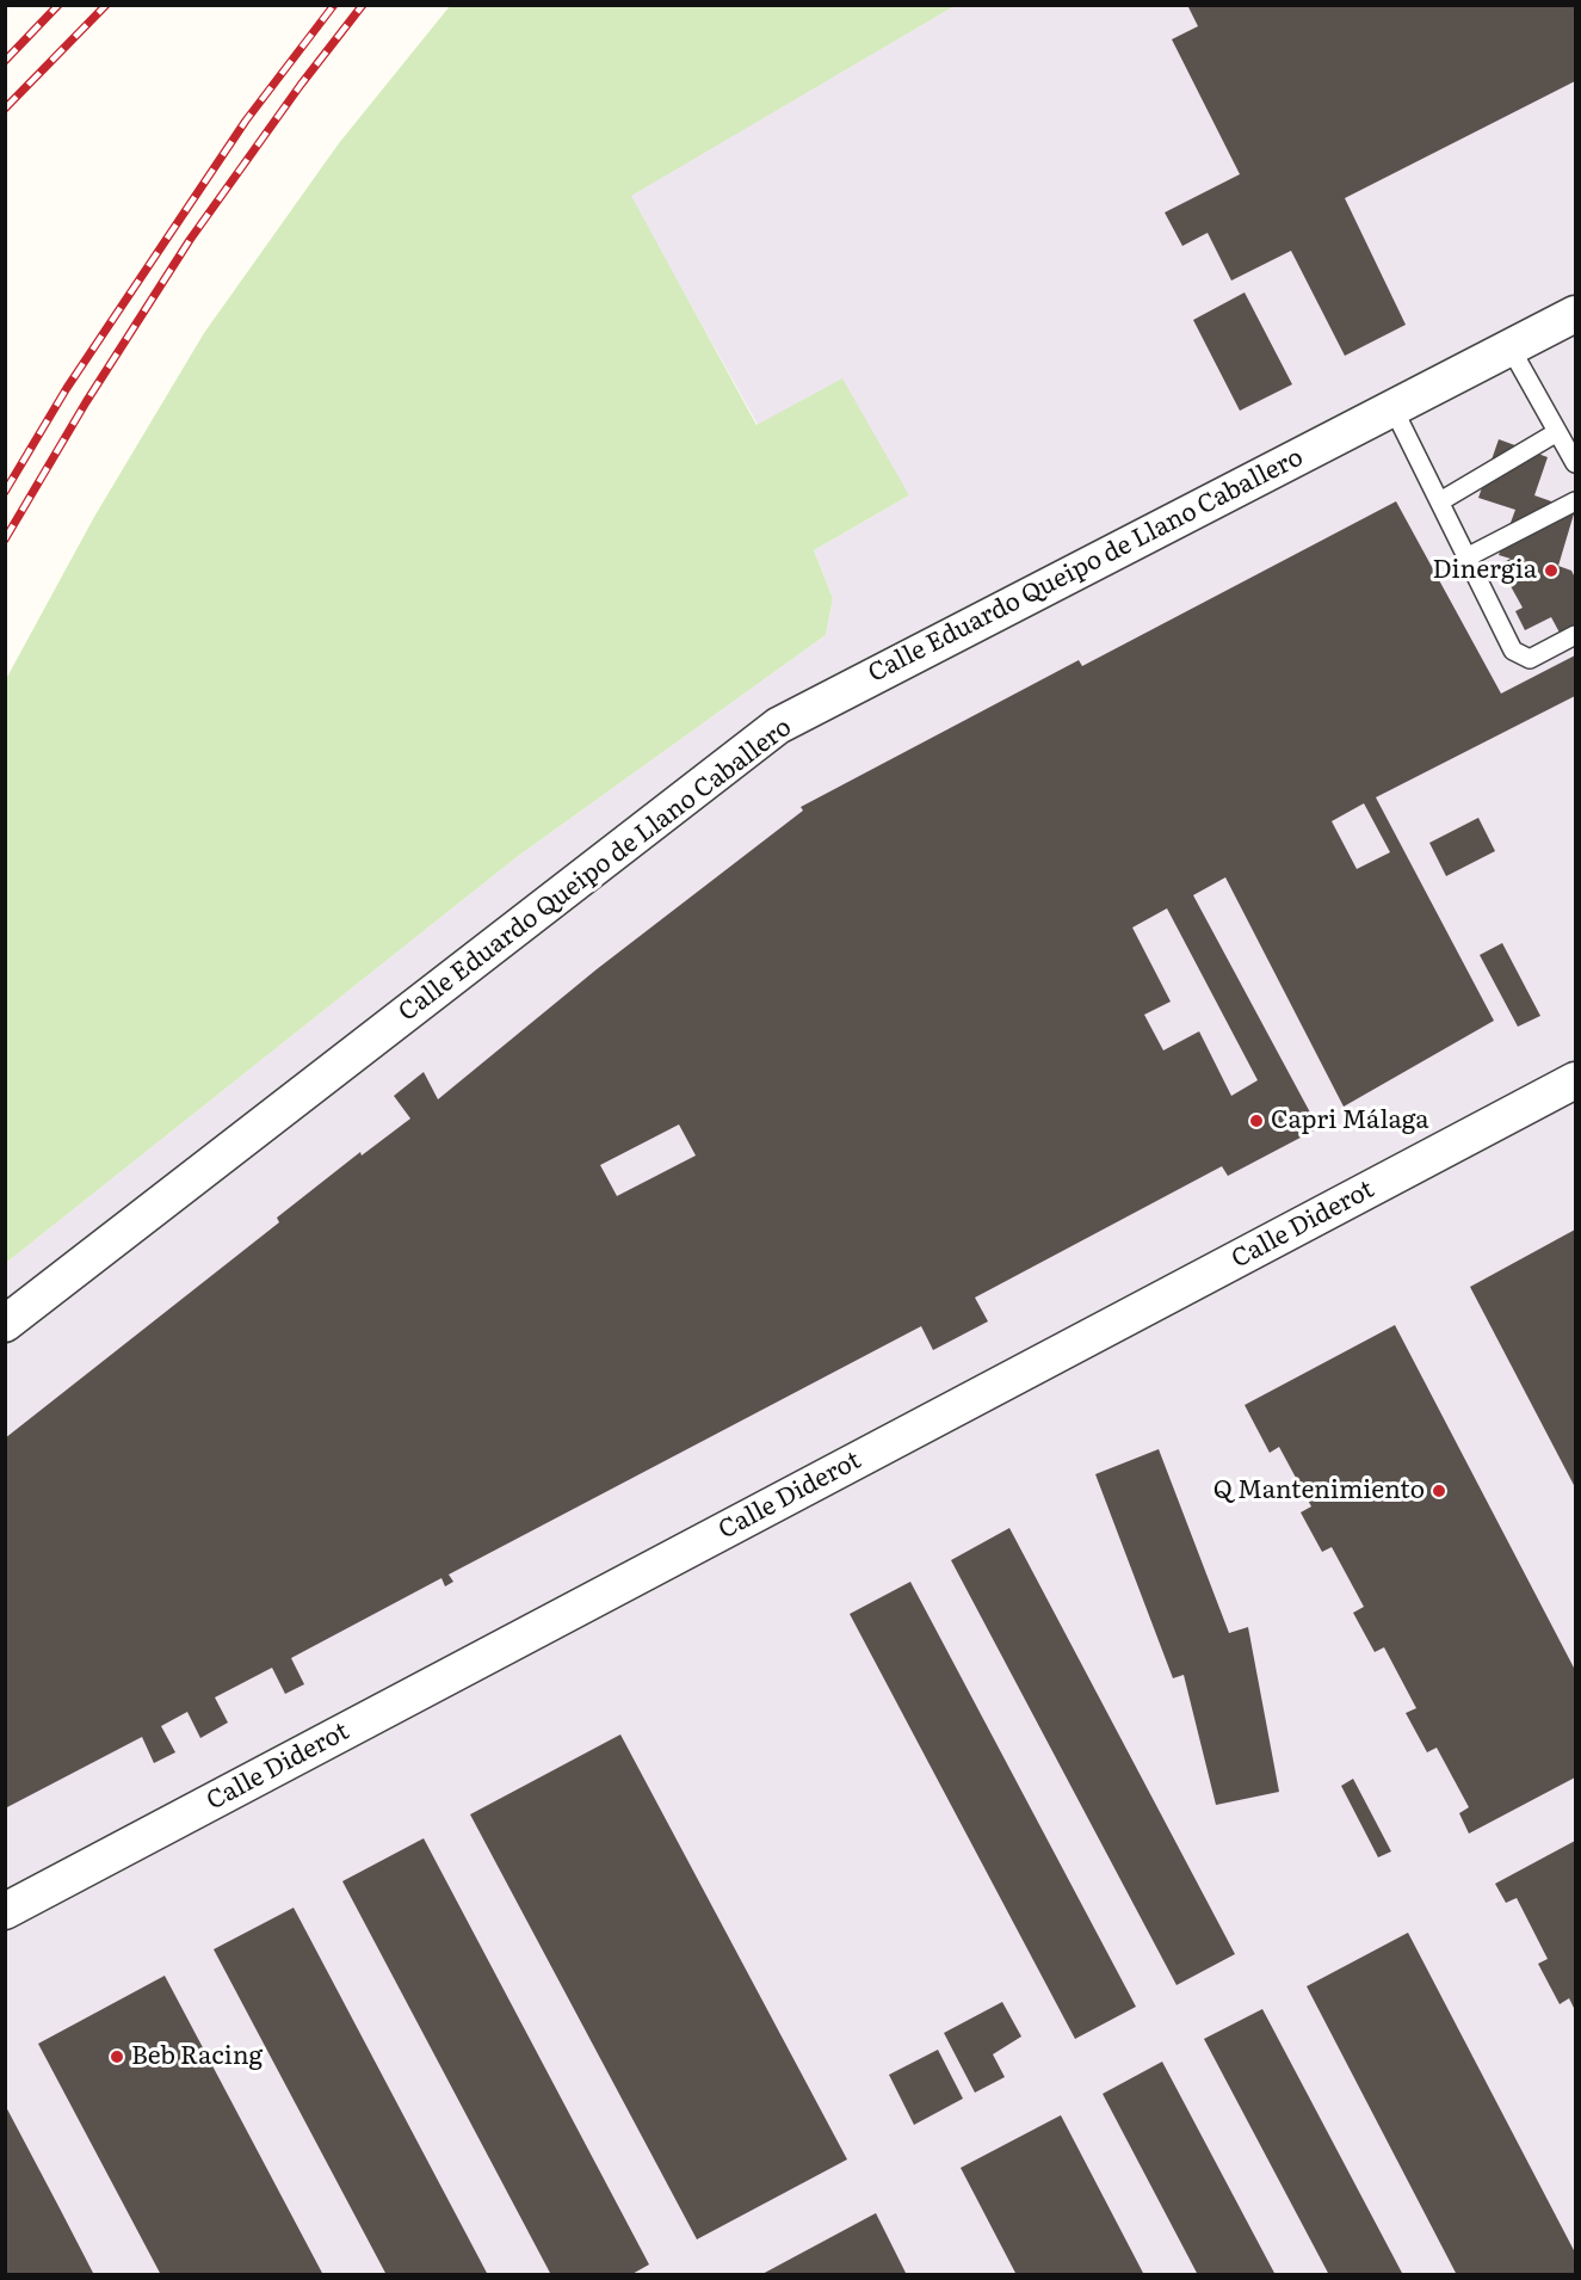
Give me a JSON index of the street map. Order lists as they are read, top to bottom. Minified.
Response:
{"streets":{"street":["Calle Eduardo Queipo de Llano Caballero","Calle Diderot"]},"places":["Dinergia","Capri Málaga","Q Mantenimiento","Beb Racing"]}
